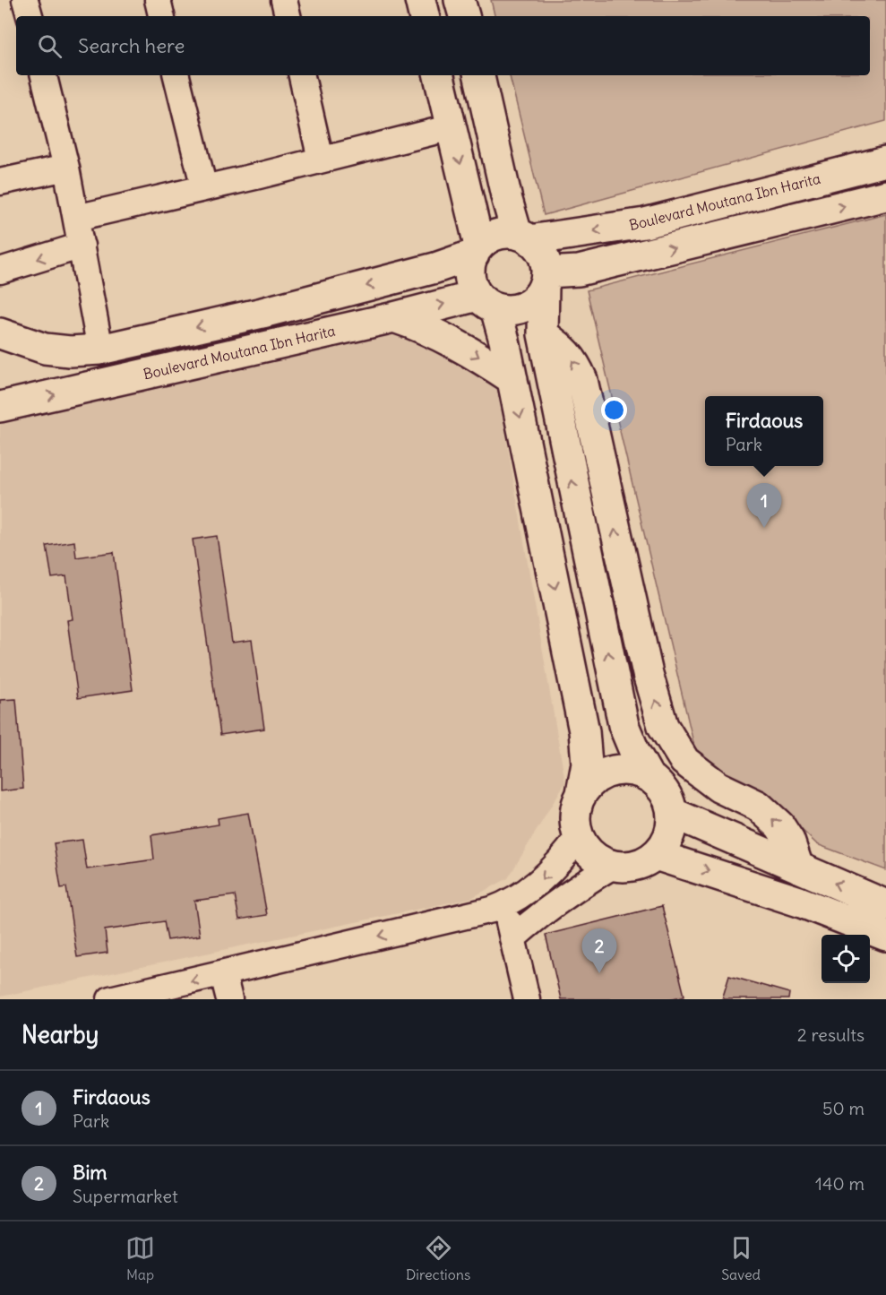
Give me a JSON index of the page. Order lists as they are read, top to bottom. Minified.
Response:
{"streets":{"street":["Boulevard Moutana Ibn Harita"]},"page":{"search":"Search here","popup":["Firdaous","Park"],"pins":["1","2"],"heading":["Nearby","2 results"],"list":[{"mark":"1","name":"Firdaous","note":"Park","value":"50 m"},{"mark":"2","name":"Bim","note":"Supermarket","value":"140 m"}],"nav":["Map","Directions","Saved"]}}
